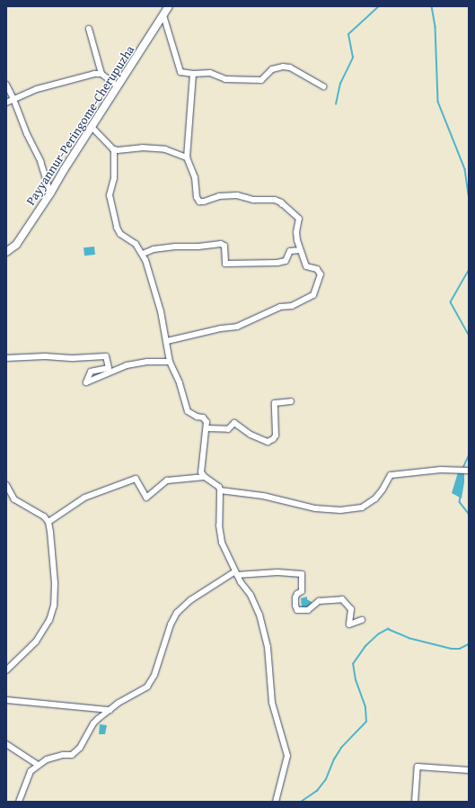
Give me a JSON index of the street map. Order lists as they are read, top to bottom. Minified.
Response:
{"streets":{"main road":["Payyannur-Peringome-Cherupuzha"]}}
